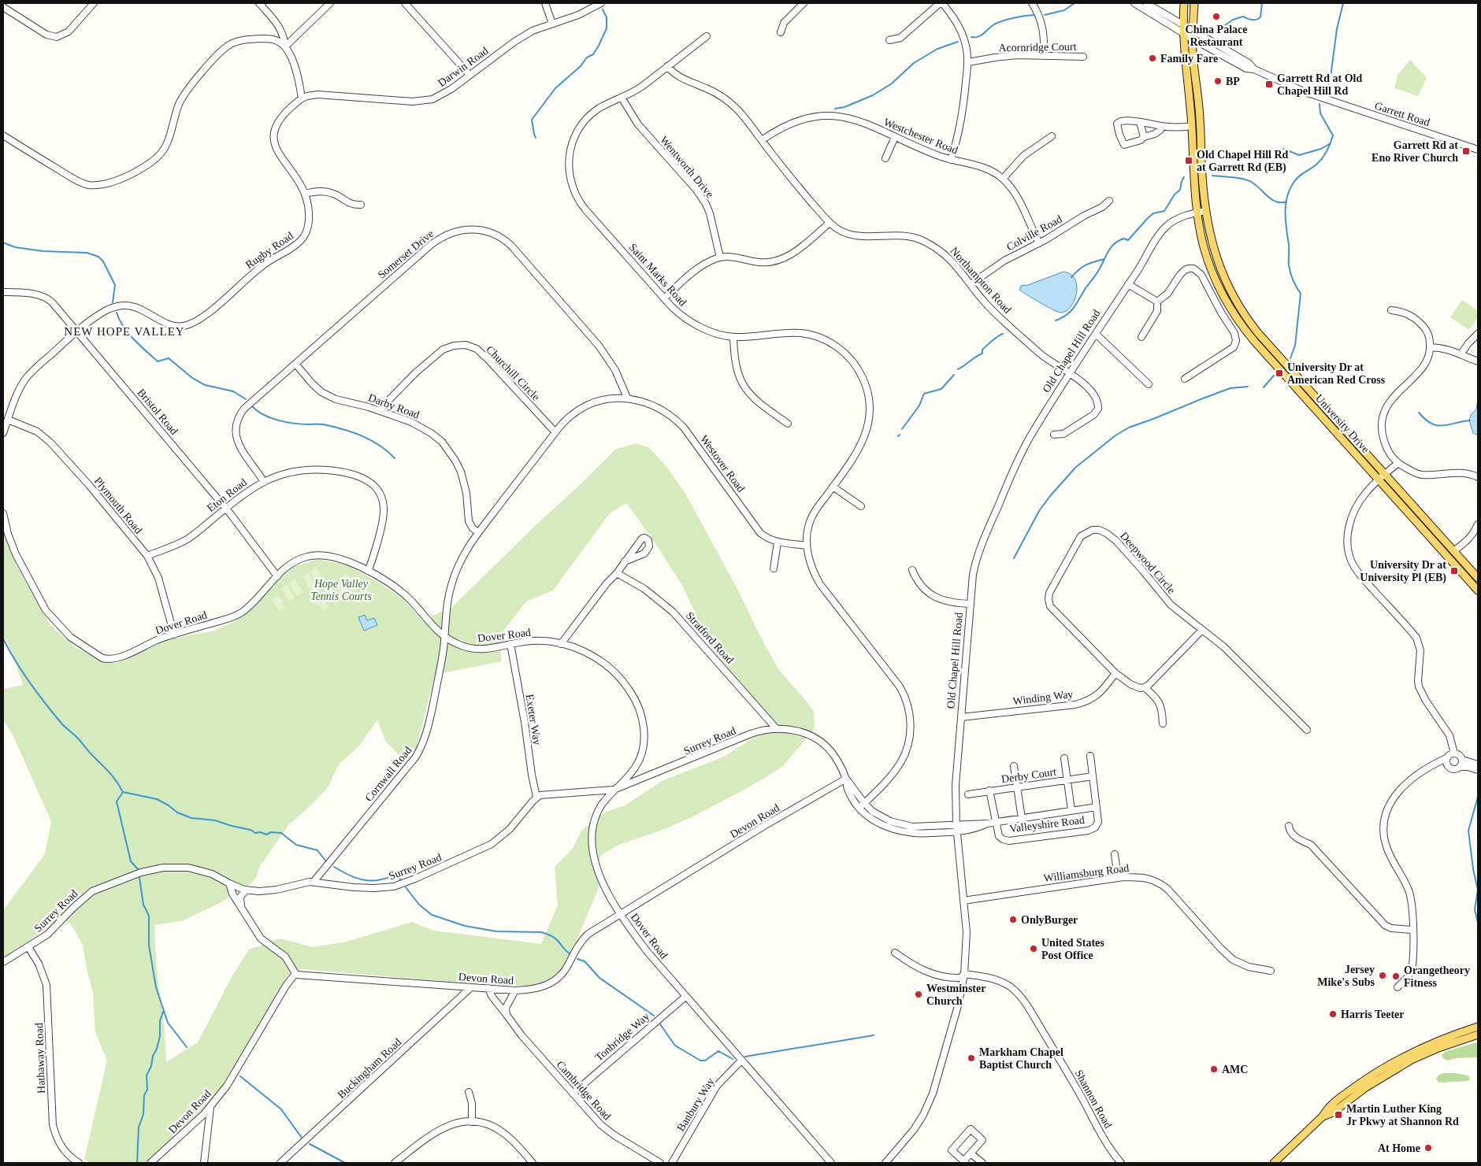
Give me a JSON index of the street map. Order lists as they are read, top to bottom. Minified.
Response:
{"streets":{"main road":["University Drive"],"street":["Acornridge Court","Darwin Road","Garrett Road","Westchester Road","Wentworth Drive","Colville Road","Rugby Road","Somerset Drive","Saint Marks Road","Northampton Road","Old Chapel Hill Road","Churchill Circle","Darby Road","Bristol Road","Westover Road","Eton Road","Plymouth Road","Deepwood Circle","Dover Road","Stratford Road","Winding Way","Exeter Way","Surrey Road","Cornwall Road","Derby Court","Devon Road","Valleyshire Road","Williamsburg Road","Tonbridge Way","Hathaway Road","Buckingham Road","Cambridge Road","Shannon Road","Banbury Way"]},"crossings":[["Darwin Road","Rugby Road"],["Westchester Road","Colville Road"],["Westchester Road","Northampton Road"],["Wentworth Drive","Saint Marks Road"],["Colville Road","Northampton Road"],["Rugby Road","Bristol Road"],["Rugby Road","Plymouth Road"],["Somerset Drive","Darby Road"],["Somerset Drive","Westover Road"],["Somerset Drive","Eton Road"],["Saint Marks Road","Northampton Road"],["Saint Marks Road","Westover Road"],["Northampton Road","Old Chapel Hill Road"],["Old Chapel Hill Road","University Drive"],["Old Chapel Hill Road","Winding Way"],["Old Chapel Hill Road","Surrey Road"],["Old Chapel Hill Road","Williamsburg Road"],["Old Chapel Hill Road","Shannon Road"],["Churchill Circle","Darby Road"],["Churchill Circle","Westover Road"],["Darby Road","Westover Road"],["Bristol Road","Eton Road"],["Bristol Road","Dover Road"],["Westover Road","Dover Road"],["Westover Road","Cornwall Road"],["Eton Road","Plymouth Road"],["Eton Road","Dover Road"],["Plymouth Road","Dover Road"],["Deepwood Circle","Winding Way"],["Dover Road","Exeter Way"],["Dover Road","Surrey Road"],["Dover Road","Cornwall Road"],["Dover Road","Devon Road"],["Dover Road","Tonbridge Way"],["Dover Road","Banbury Way"],["Stratford Road","Surrey Road"],["Exeter Way","Surrey Road"],["Surrey Road","Cornwall Road"],["Surrey Road","Devon Road"],["Surrey Road","Valleyshire Road"],["Surrey Road","Hathaway Road"],["Derby Court","Valleyshire Road"],["Devon Road","Buckingham Road"],["Devon Road","Cambridge Road"],["Tonbridge Way","Cambridge Road"]],"districts":["NEW HOPE VALLEY"],"parks":["Hope Valley Tennis Courts"],"places":{"other":["China Palace Restaurant","Family Fare","BP","OnlyBurger","United States Post Office","Jersey Mike's Subs","Orangetheory Fitness","Westminster Church","Harris Teeter","Markham Chapel Baptist Church","AMC","At Home"],"transit":["Garrett Rd at Old Chapel Hill Rd","Garrett Rd at Eno River Church","Old Chapel Hill Rd at Garrett Rd (EB)","University Dr at American Red Cross","University Dr at University Pl (EB)","Martin Luther King Jr Pkwy at Shannon Rd"]}}
